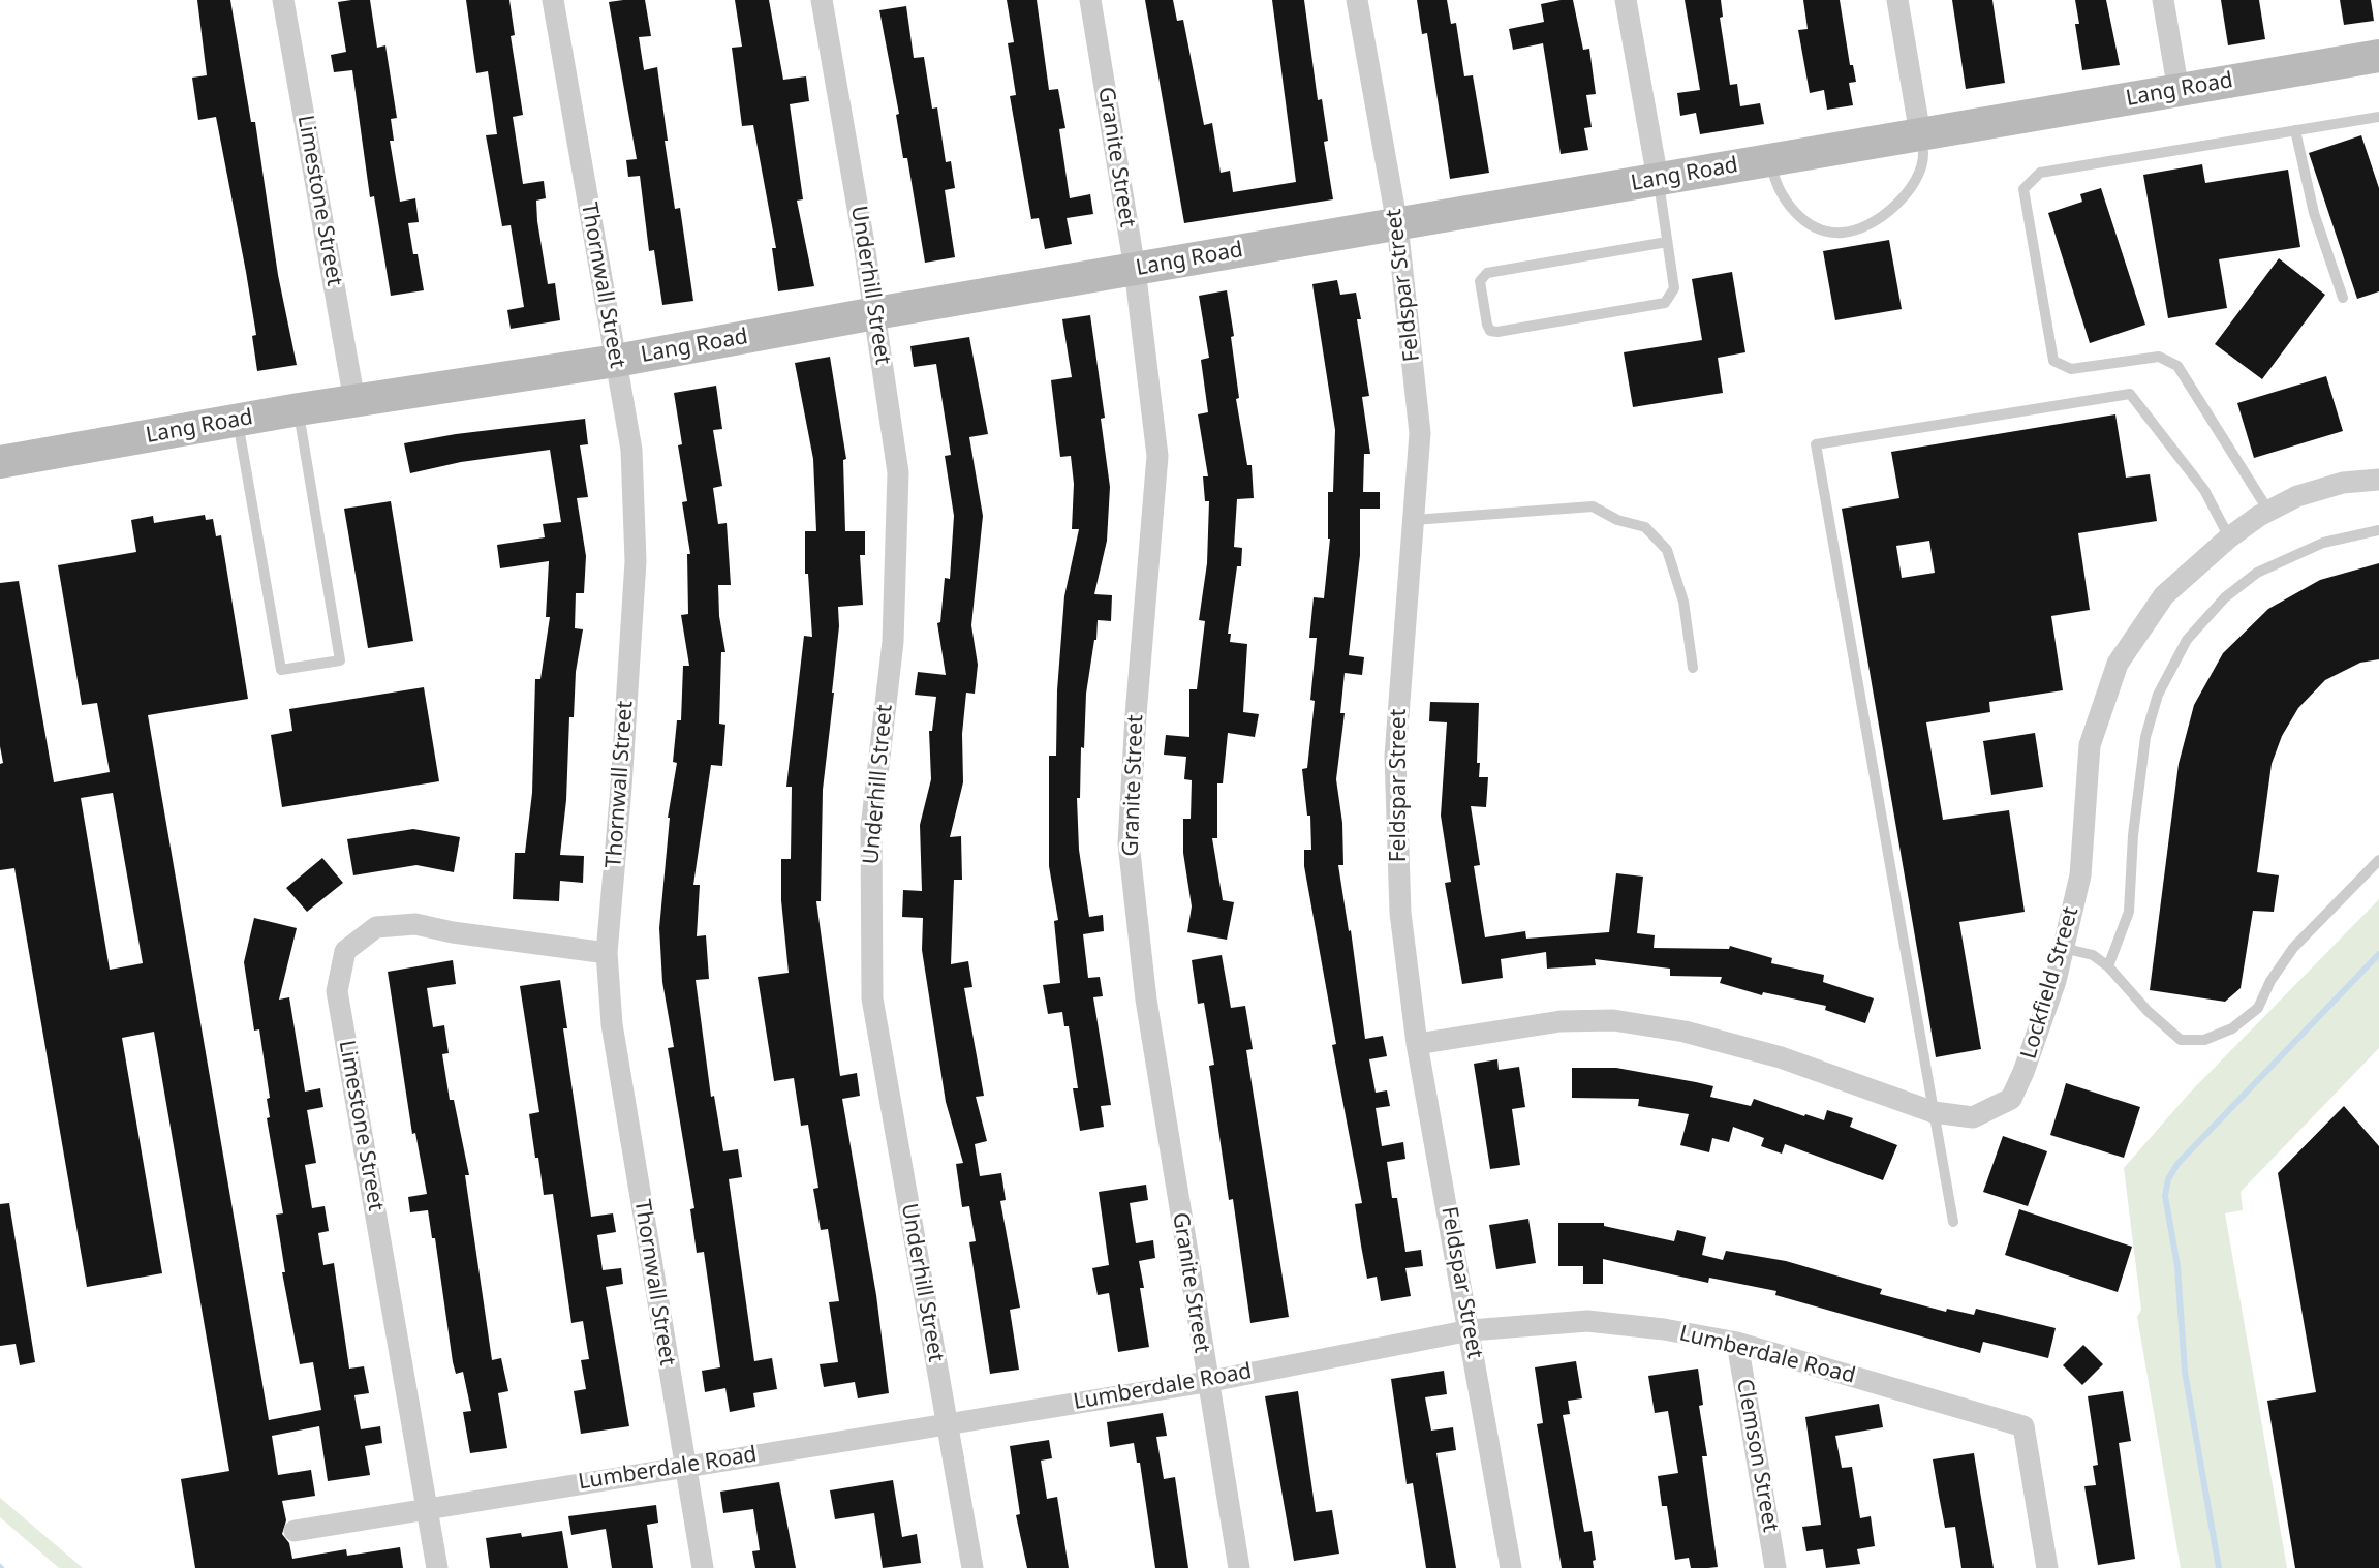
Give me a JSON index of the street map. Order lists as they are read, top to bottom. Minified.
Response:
{"streets":{"street":["Lang Road","Granite Street","Limestone Street","Thornwall Street","Underhill Street","Feldspar Street","Lockfield Street","Lumberdale Road","Clemson Street"]},"crossings":[["Lang Road","Granite Street"],["Lang Road","Limestone Street"],["Lang Road","Thornwall Street"],["Lang Road","Underhill Street"],["Lang Road","Feldspar Street"],["Granite Street","Lumberdale Road"],["Limestone Street","Thornwall Street"],["Limestone Street","Lumberdale Road"],["Thornwall Street","Lumberdale Road"],["Underhill Street","Lumberdale Road"],["Feldspar Street","Lockfield Street"],["Feldspar Street","Lumberdale Road"],["Lumberdale Road","Clemson Street"]]}
